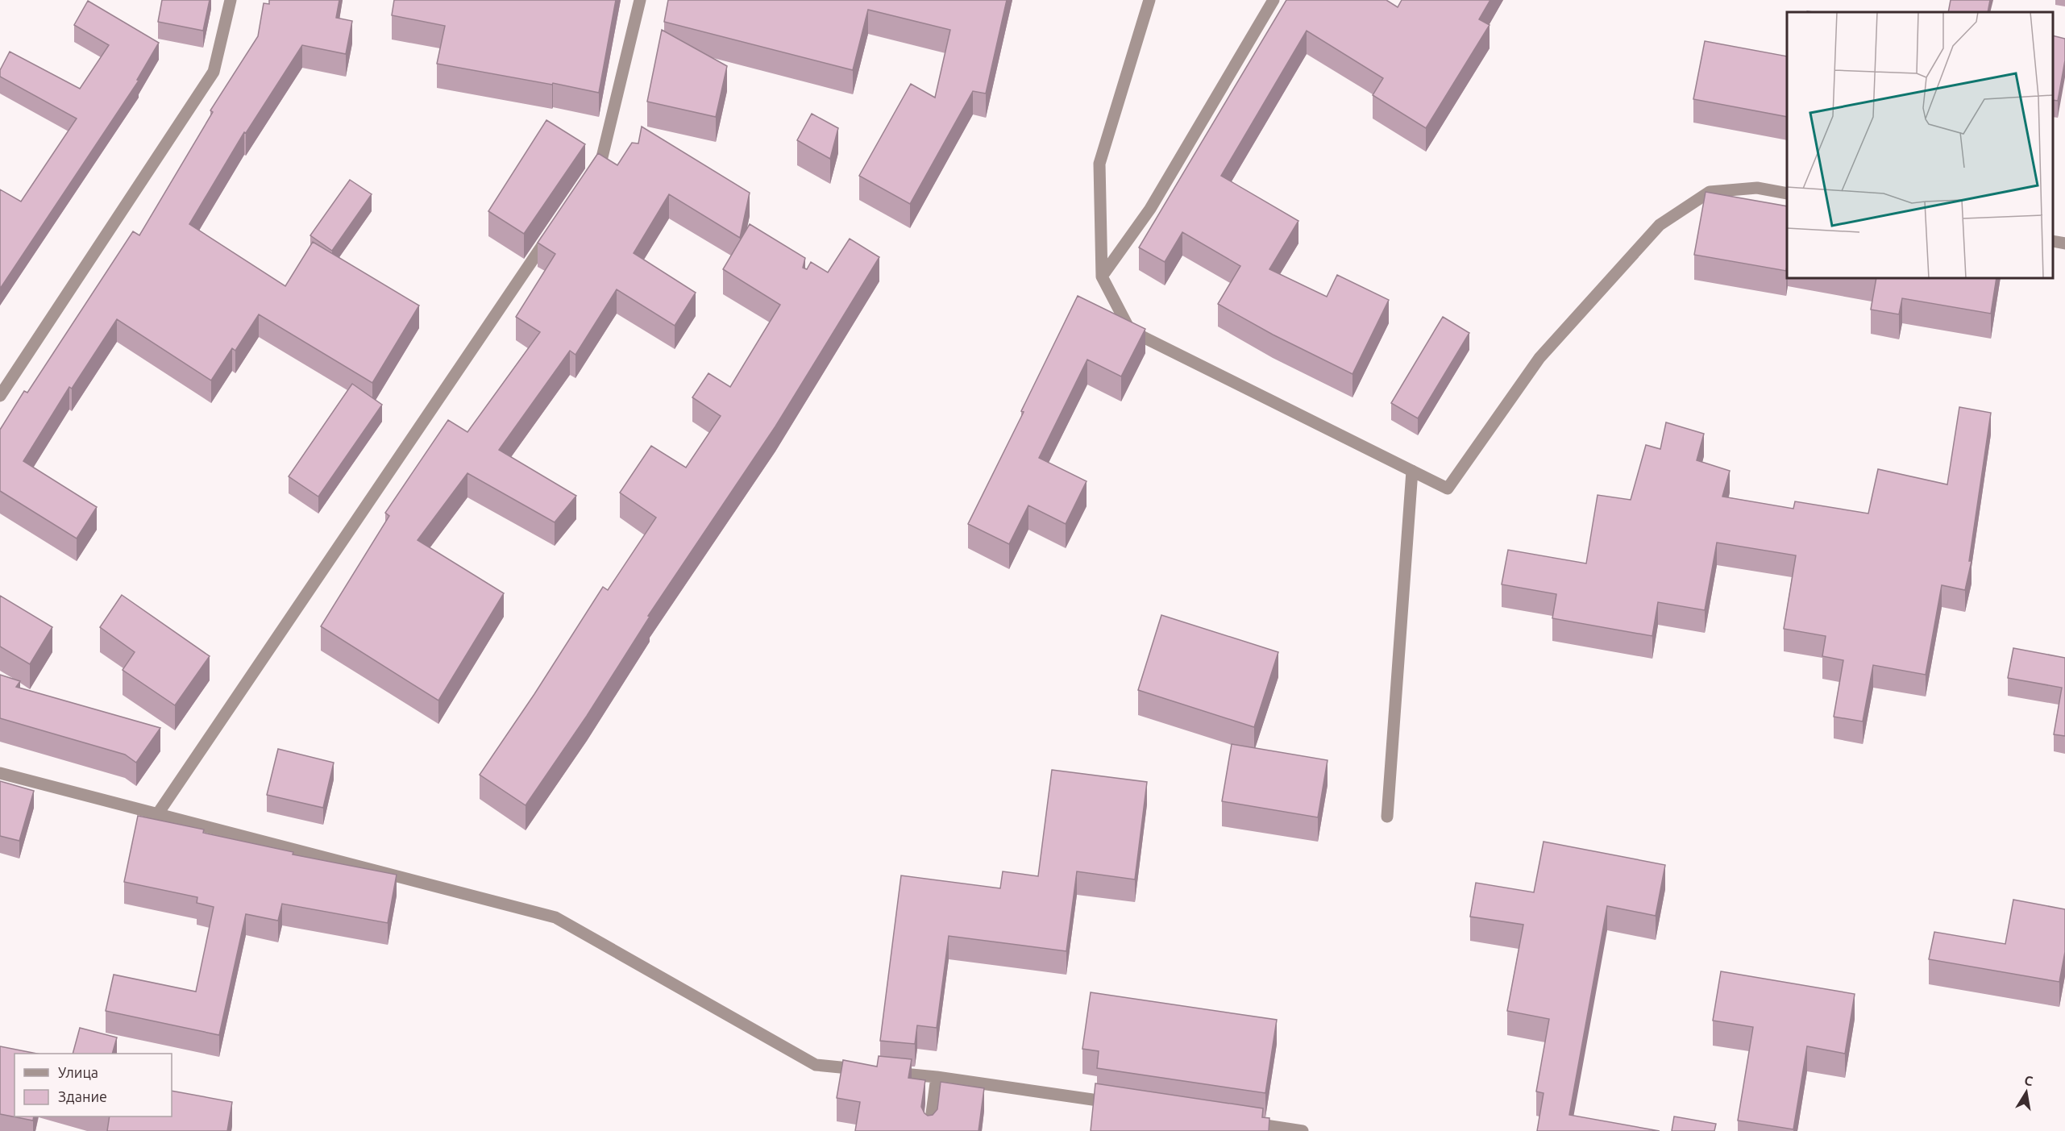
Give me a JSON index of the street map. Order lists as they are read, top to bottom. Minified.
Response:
{"legend":["Улица","Здание"],"north":"top"}
